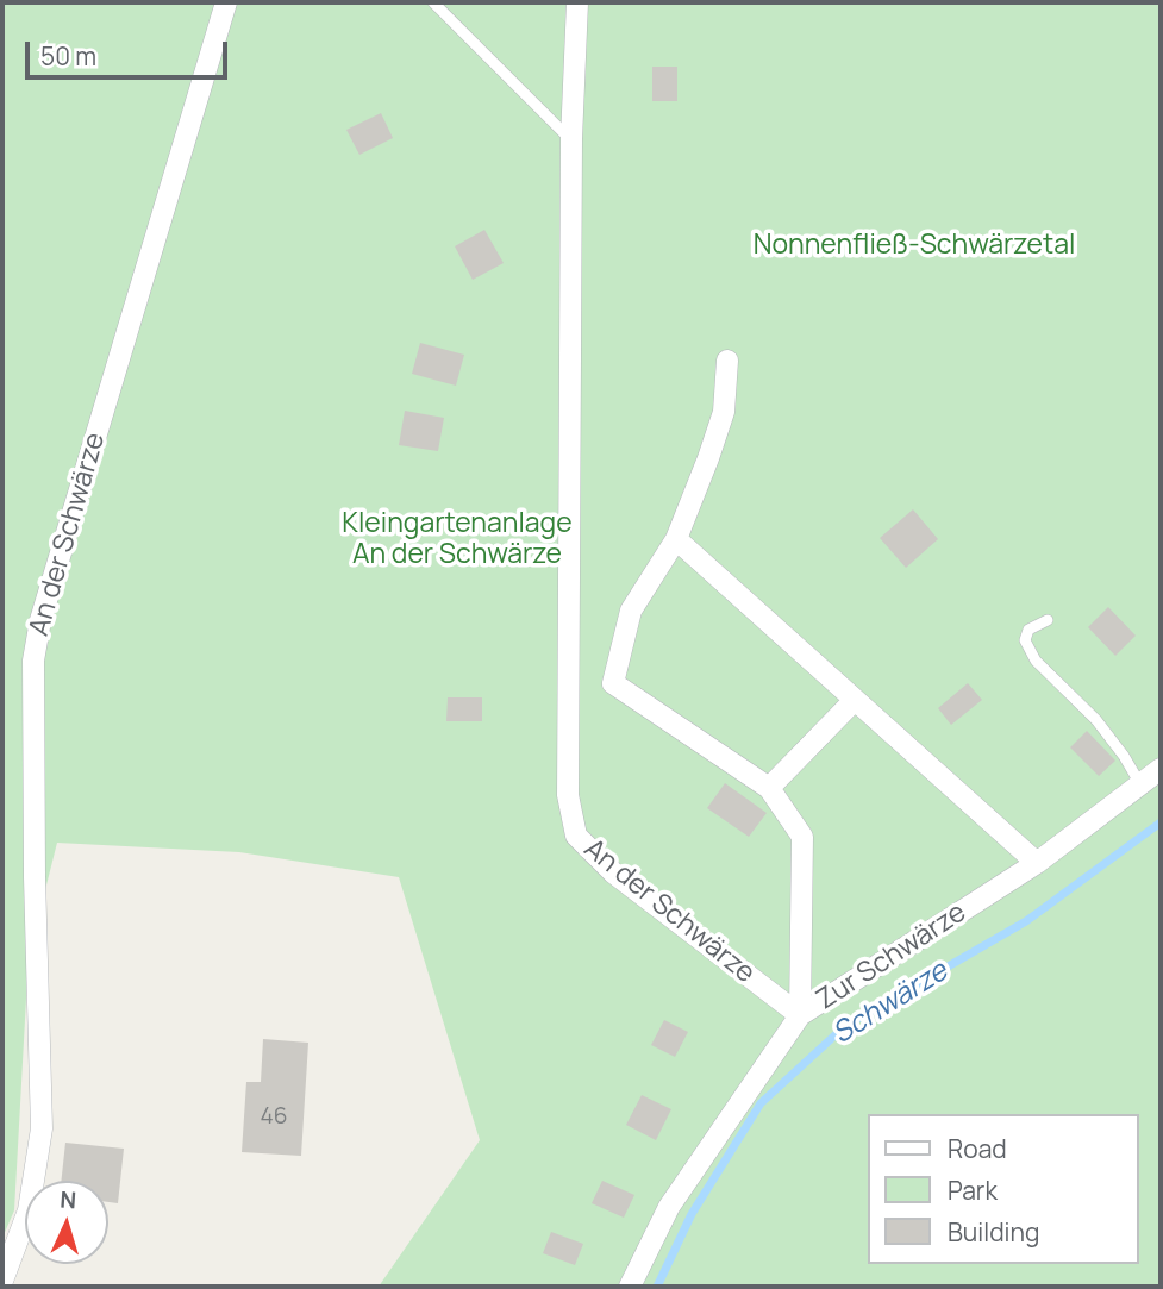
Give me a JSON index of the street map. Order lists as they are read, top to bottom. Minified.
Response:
{"streets":{"street":["An der Schwärze","Zur Schwärze"]},"crossings":[["An der Schwärze","Zur Schwärze"]],"water":["Schwärze"],"parks":["Nonnenfließ-Schwärzetal","Kleingartenanlage An der Schwärze"],"house_numbers":["46"],"legend":["Road","Park","Building"],"scale_bar":"50 m","north":"top"}
